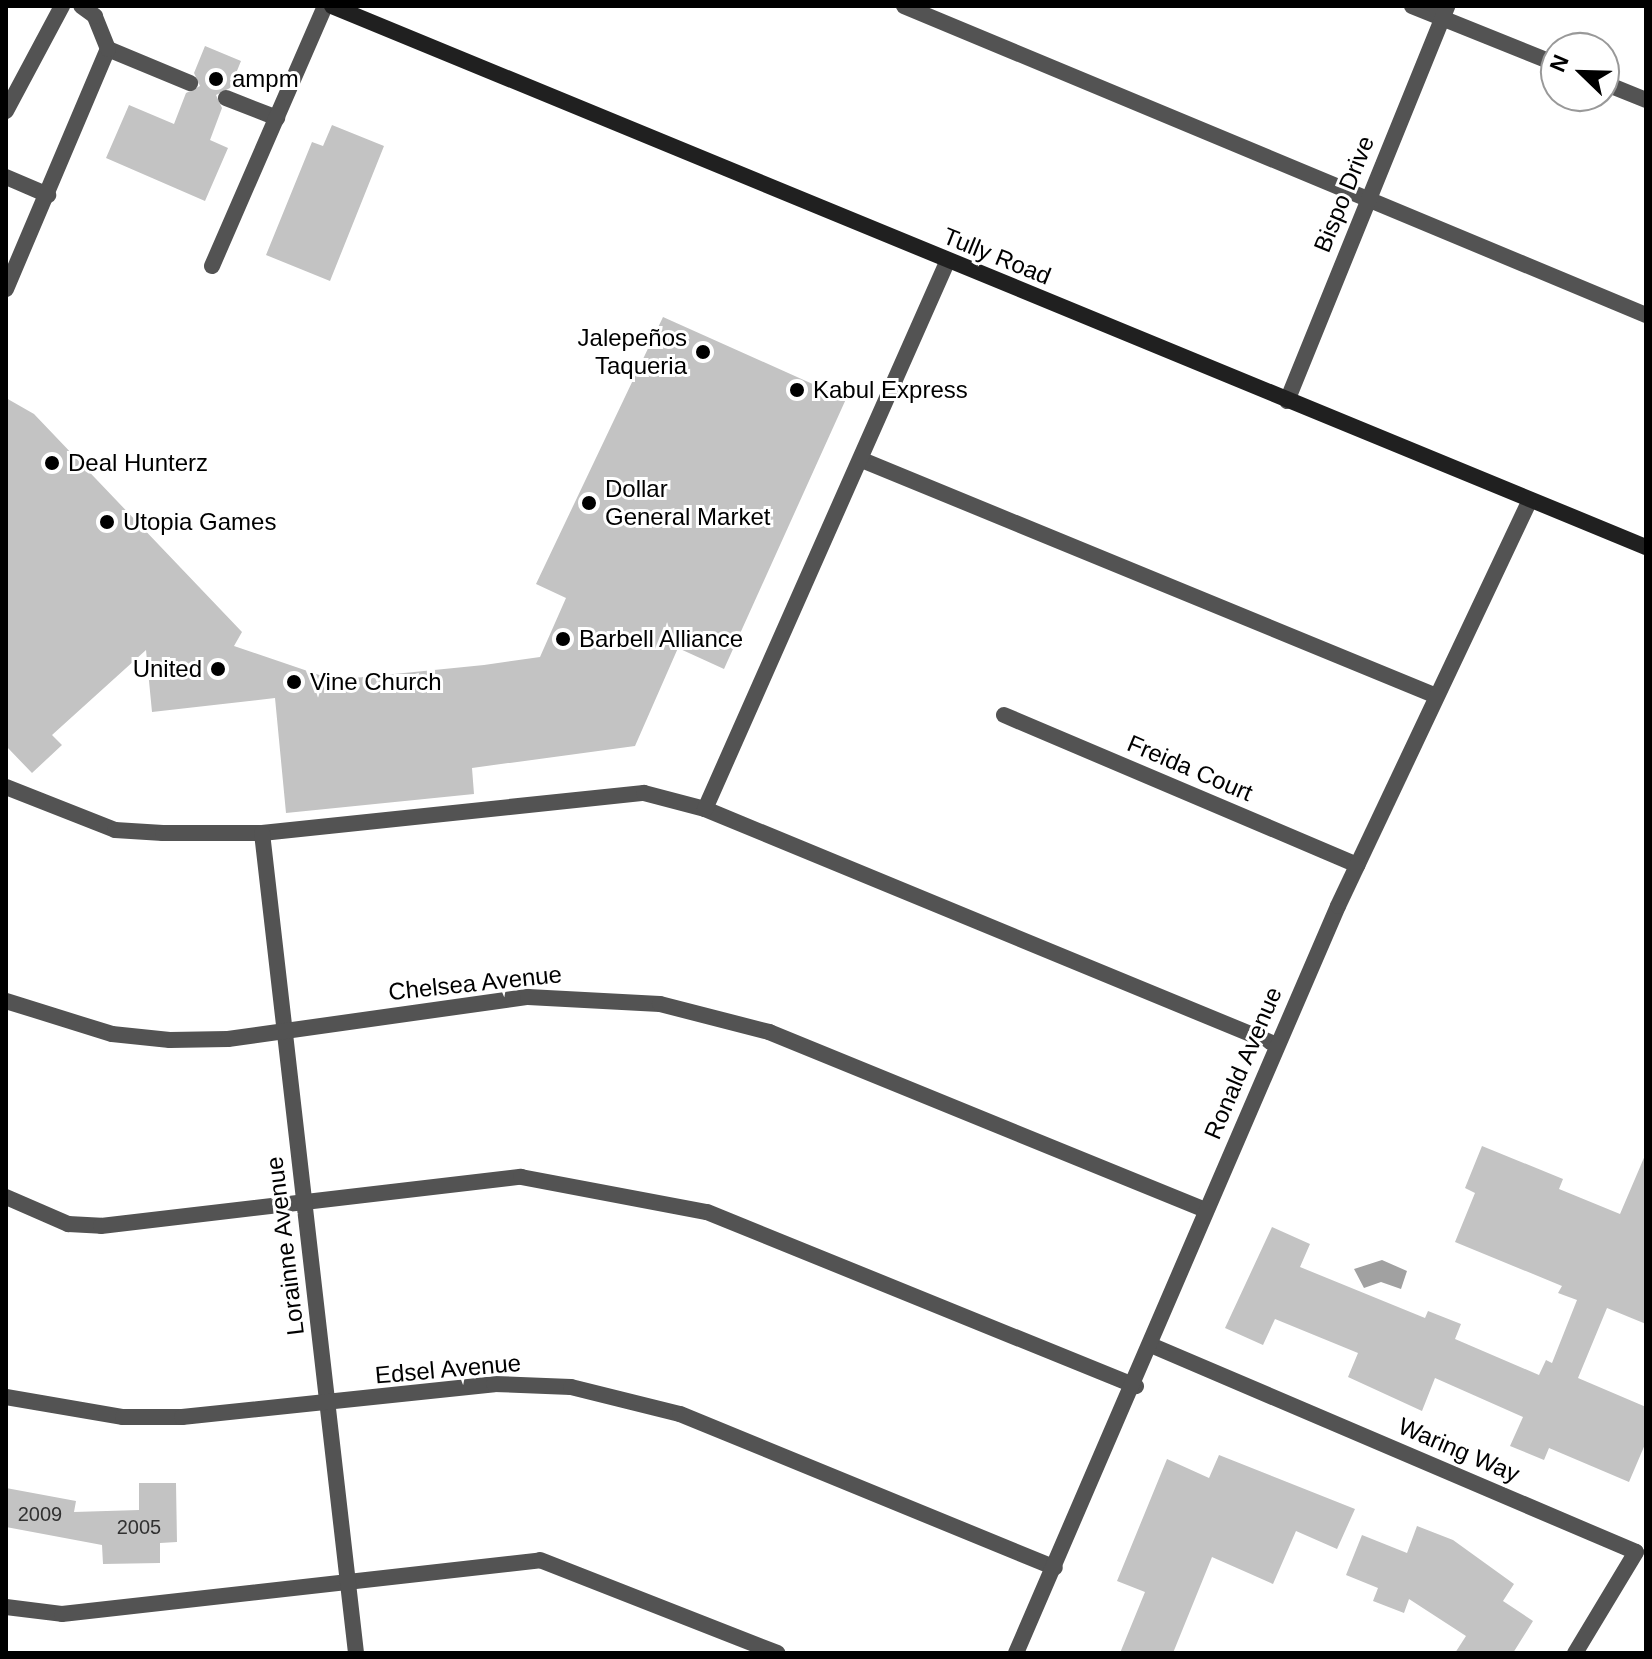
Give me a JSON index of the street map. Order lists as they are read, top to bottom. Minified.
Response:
{"streets":{"main road":["Tully Road"],"street":["Bispo Drive","Freida Court","Chelsea Avenue","Ronald Avenue","Lorainne Avenue","Edsel Avenue","Waring Way"]},"crossings":[["Bispo Drive","Tully Road"],["Tully Road","Ronald Avenue"],["Freida Court","Ronald Avenue"],["Chelsea Avenue","Ronald Avenue"],["Chelsea Avenue","Lorainne Avenue"],["Ronald Avenue","Edsel Avenue"],["Ronald Avenue","Waring Way"],["Lorainne Avenue","Edsel Avenue"]],"places":["ampm","Jalepeños Taqueria","Kabul Express","Deal Hunterz","Dollar General Market","Utopia Games","Barbell Alliance","United","Vine Church"],"house_numbers":["2009","2005"],"north":"top left"}
